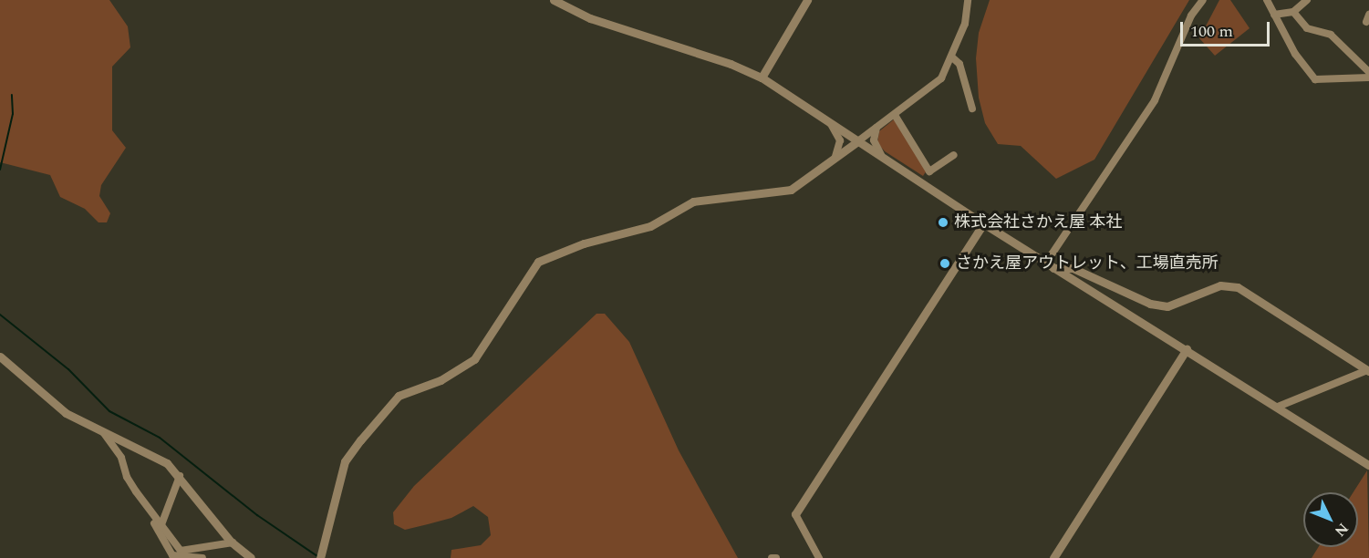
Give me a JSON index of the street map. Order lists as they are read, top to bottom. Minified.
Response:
{"places":["株式会社さかえ屋 本社","さかえ屋アウトレット、工場直売所"],"scale_bar":"100 m","north":"bottom right"}
